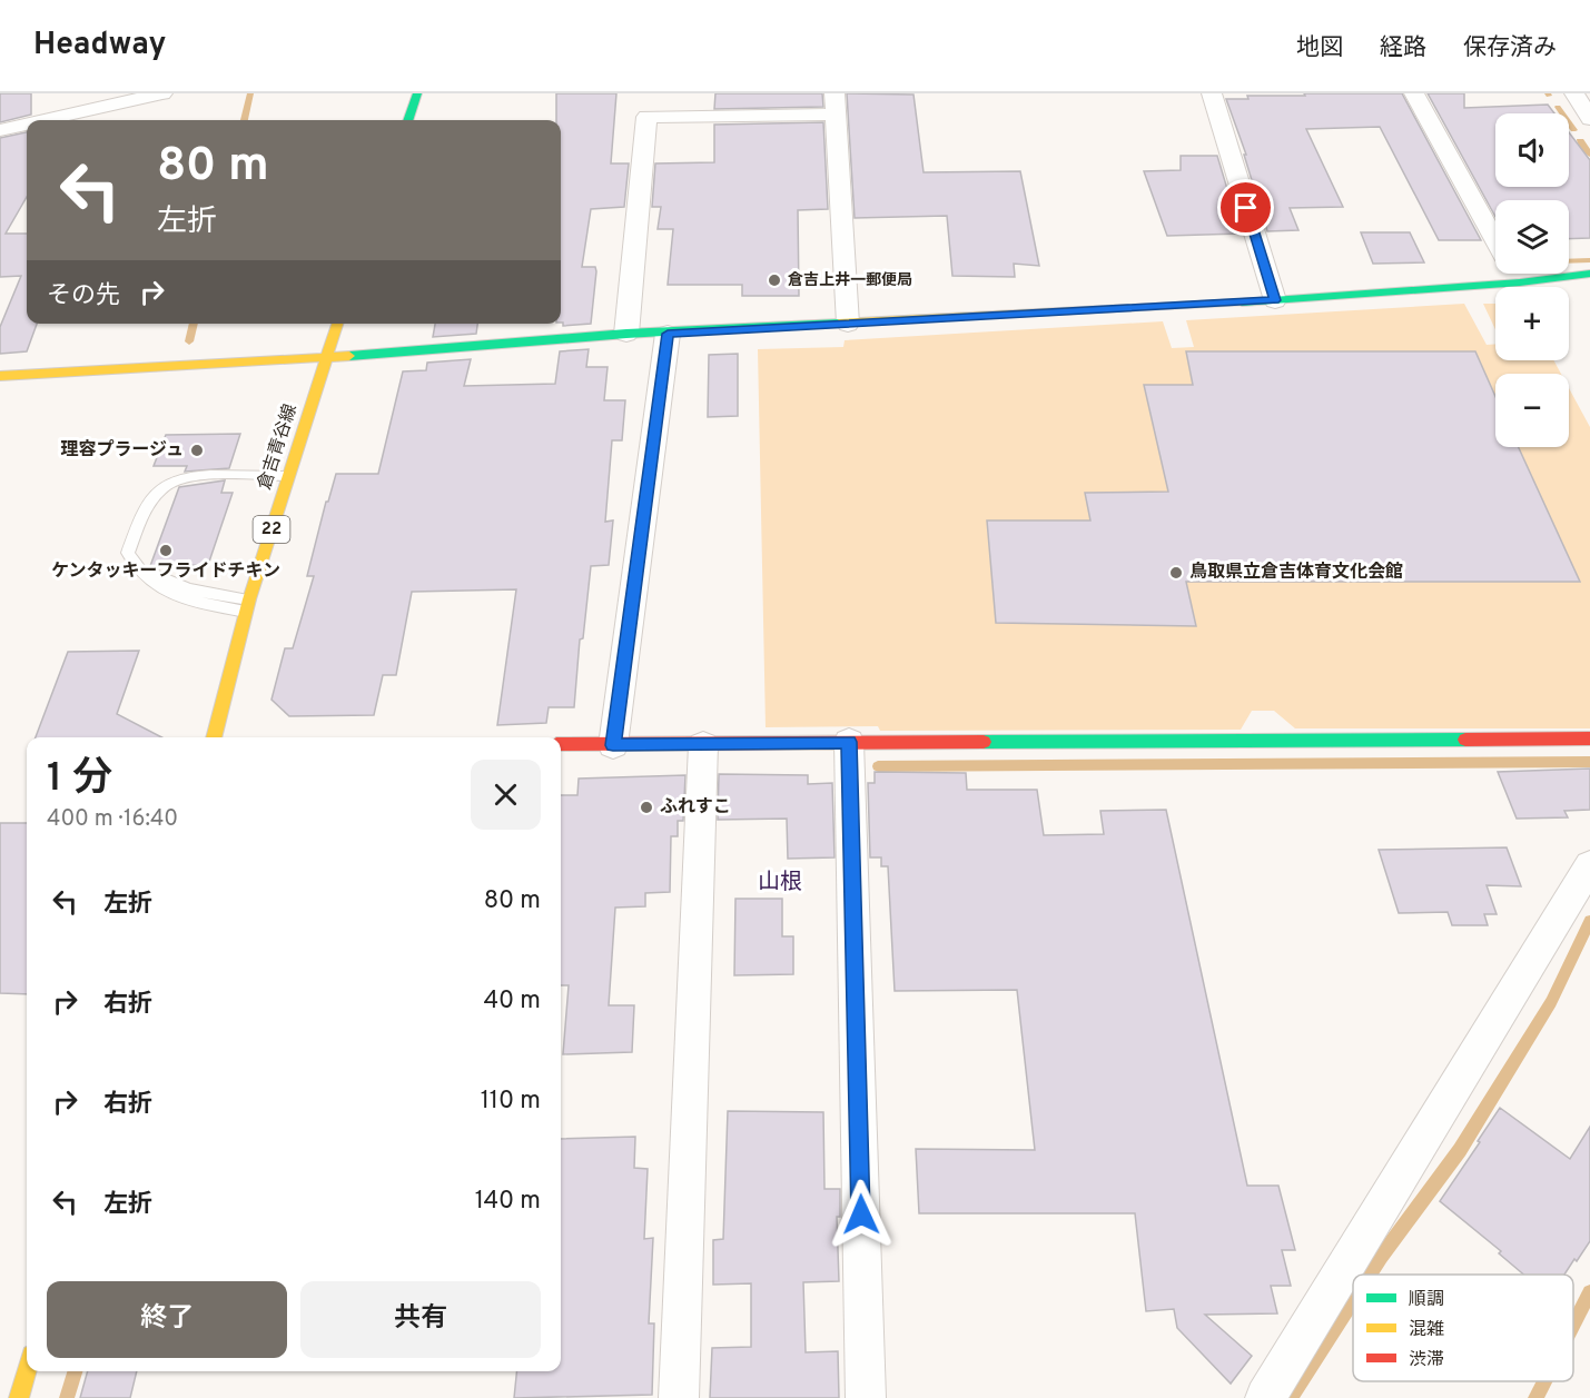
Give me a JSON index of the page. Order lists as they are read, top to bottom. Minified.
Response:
{"streets":{"street":["倉吉青谷線","22"]},"districts":["山根"],"places":["倉吉上井一郵便局","理容プラージュ","ケンタッキーフライドチキン","鳥取県立倉吉体育文化会館","ふれすこ"],"legend":["順調","混雑","渋滞"],"page":{"header":"Headway","nav":["地図","経路","保存済み"],"map_buttons":["+","−"],"turn":["80 m","左折"],"then":"その先","heading":["1 分","400 m · 16:40"],"list":[{"name":"左折","value":"80 m"},{"name":"右折","value":"40 m"},{"name":"右折","value":"110 m"},{"name":"左折","value":"140 m"}],"buttons":["終了","共有"]}}
